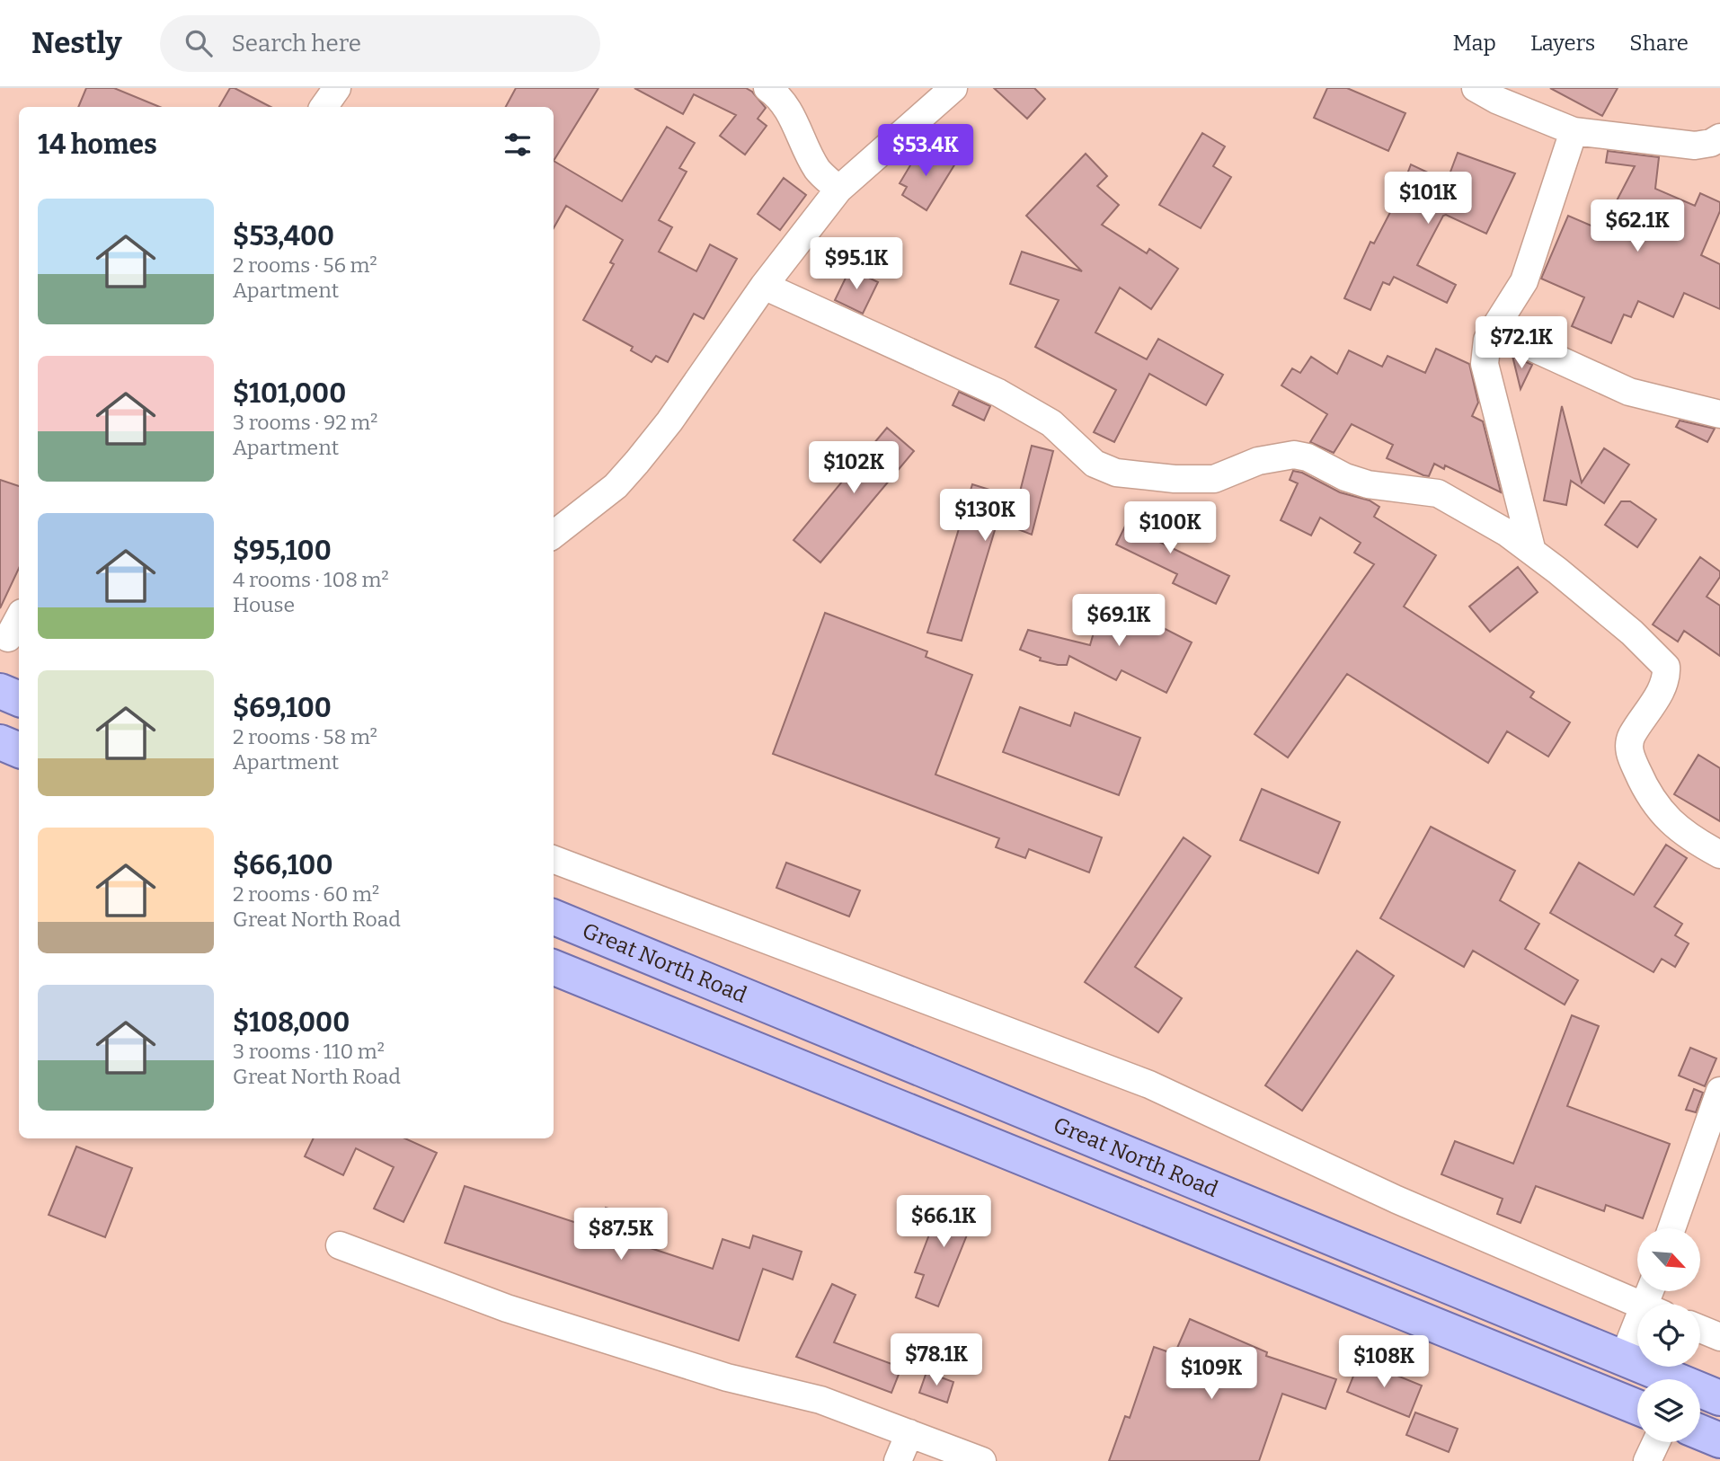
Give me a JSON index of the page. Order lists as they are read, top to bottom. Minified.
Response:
{"streets":{"main road":["Great North Road"]},"north":"bottom right","page":{"header":"Nestly","search":"Search here","nav":["Map","Layers","Share"],"heading":"14 homes","price":["$53.4K","$101K","$62.1K","$95.1K","$72.1K","$102K","$130K","$100K","$69.1K","$66.1K","$87.5K","$78.1K","$108K","$109K"],"list":[{"name":"$53,400","note":"2 rooms · 56 m² · Apartment"},{"name":"$101,000","note":"3 rooms · 92 m² · Apartment"},{"name":"$95,100","note":"4 rooms · 108 m² · House"},{"name":"$69,100","note":"2 rooms · 58 m² · Apartment"},{"name":"$66,100","note":"2 rooms · 60 m² · Great North Road"},{"name":"$108,000","note":"3 rooms · 110 m² · Great North Road"}]}}
